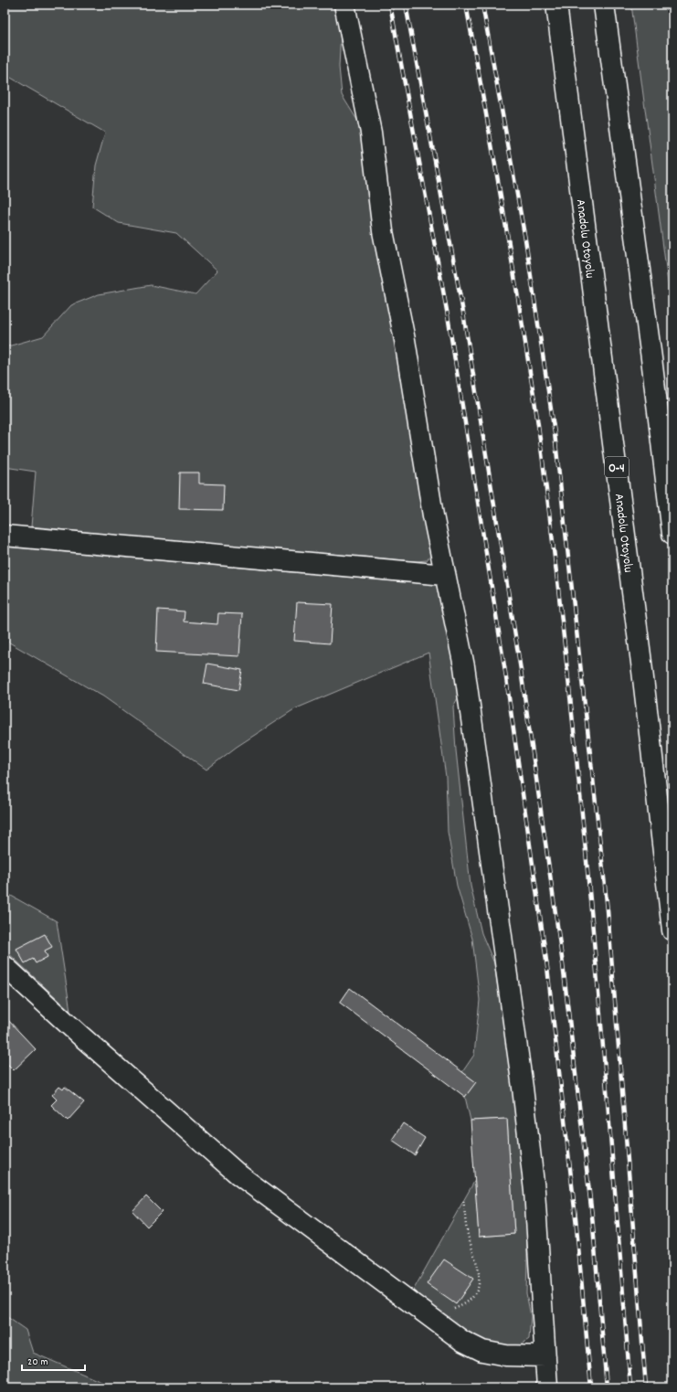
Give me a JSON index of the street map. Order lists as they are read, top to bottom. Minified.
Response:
{"streets":{"main road":["Anadolu Otoyolu","O-4"]},"scale_bar":"20 m"}
